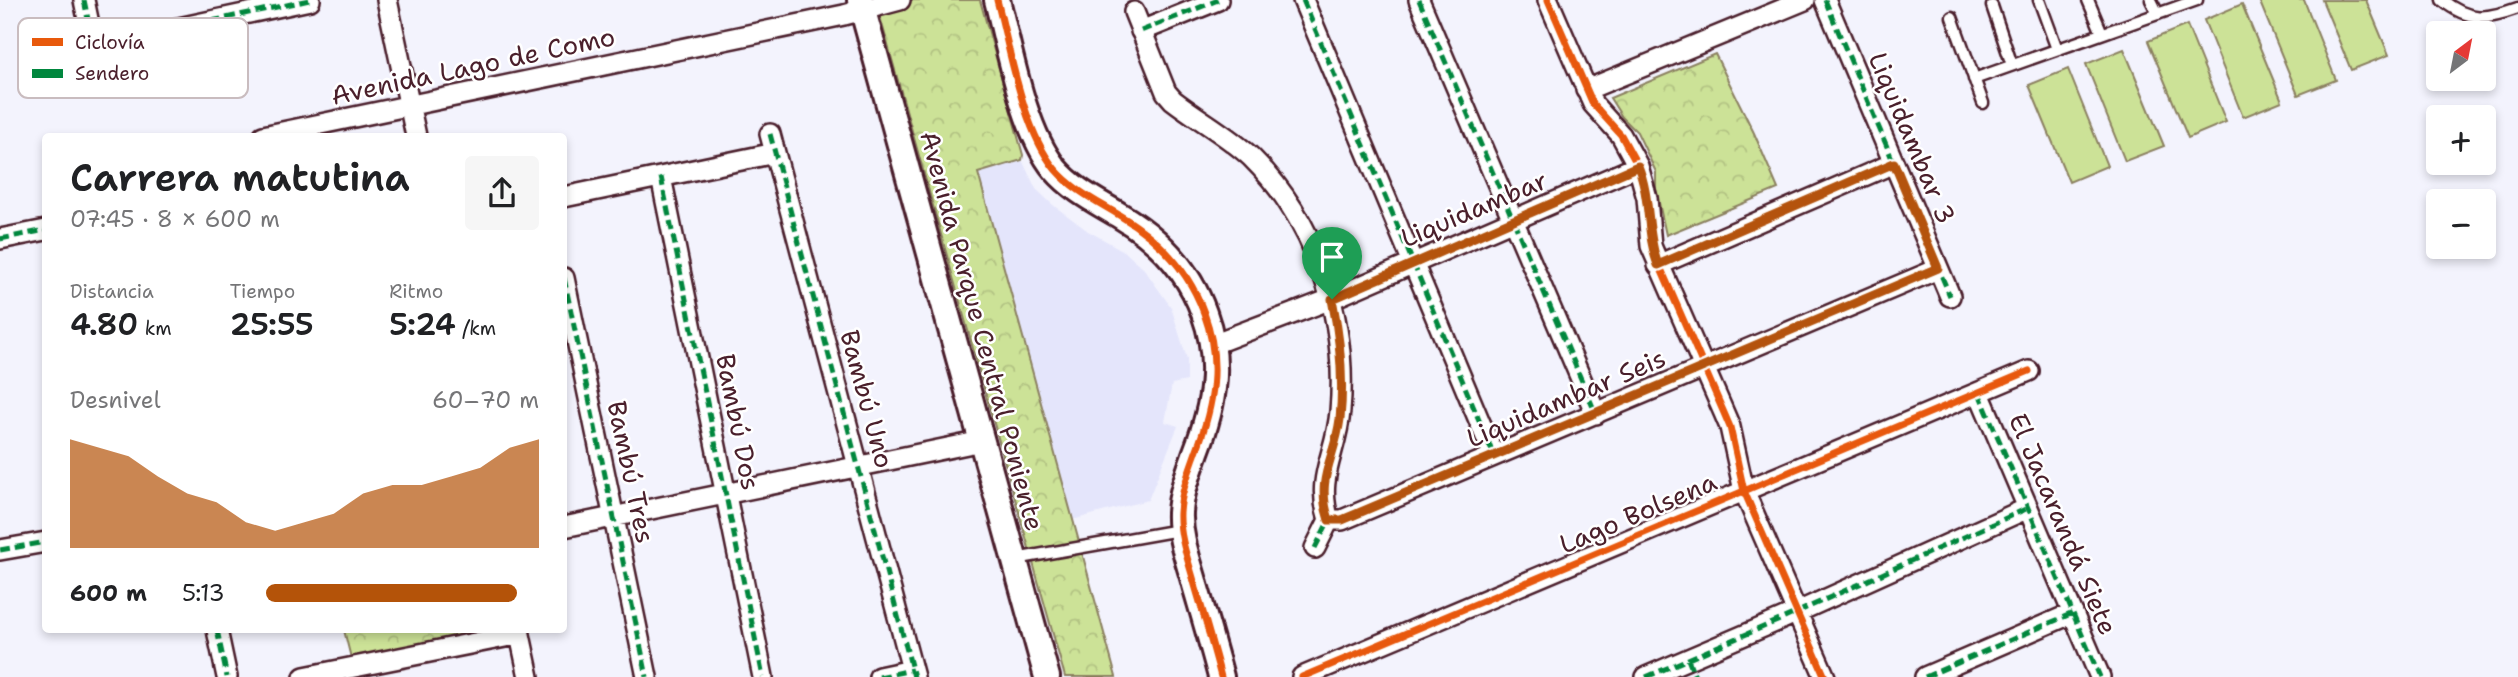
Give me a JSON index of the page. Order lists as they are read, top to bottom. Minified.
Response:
{"streets":{"street":["Avenida Lago de Como","Liquidambar 3","Liquidambar","Avenida Parque Central Poniente","Liquidambar Seis","Bambú Uno","Bambú Dos","Bambú Tres","Lago Bolsena","El Jacarandá Siete"]},"crossings":[["Avenida Lago de Como","Avenida Parque Central Poniente"],["Liquidambar 3","Liquidambar Seis"],["Bambú Uno","Bambú Dos"],["Lago Bolsena","El Jacarandá Siete"]],"legend":["Ciclovía","Sendero"],"north":"top right","page":{"map_buttons":["+","−"],"heading":["Carrera matutina","07:45 · 8 × 600 m"],"stats":[["Distancia","4.80 km"],["Tiempo","25:55"],["Ritmo","5:24 /km"]],"chart":["Desnivel","60–70 m"],"list":[{"name":"600 m","note":"5:13"}]}}
